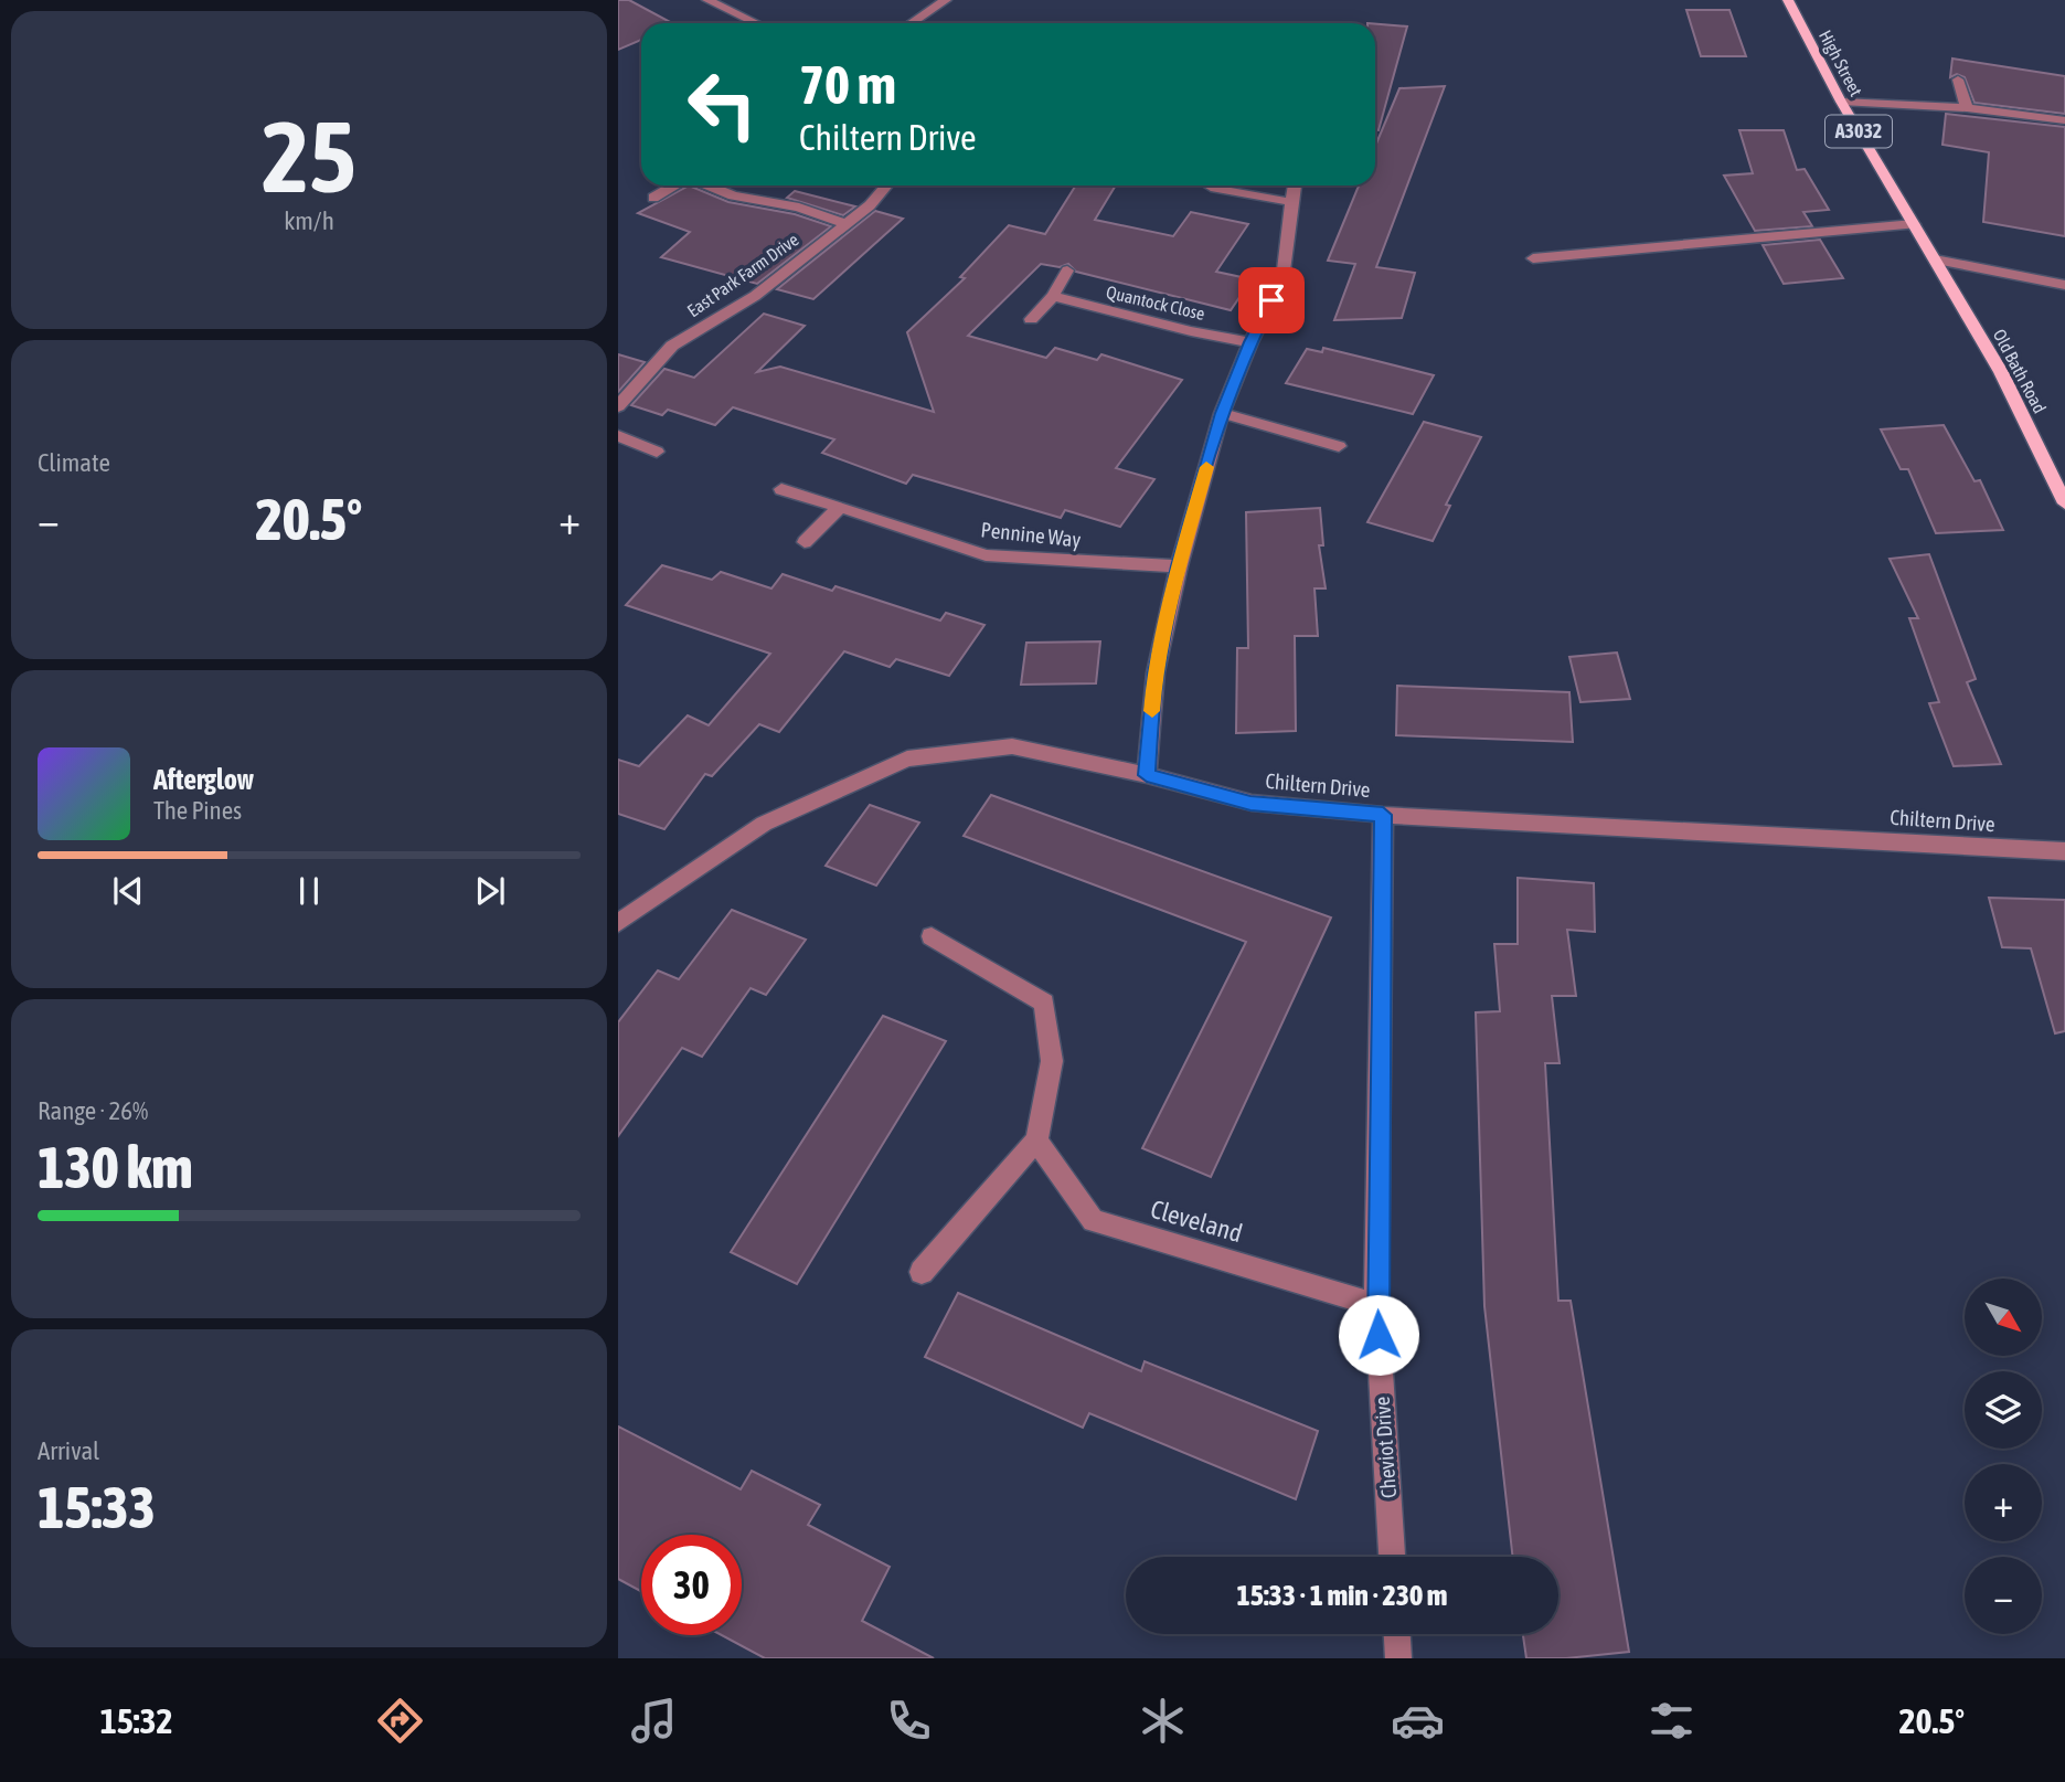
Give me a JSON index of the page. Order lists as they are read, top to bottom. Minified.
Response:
{"streets":{"main road":["High Street","A3032","Old Bath Road"],"street":["East Park Farm Drive","Quantock Close","Pennine Way","Chiltern Drive","Cleveland","Cheviot Drive"]},"crossings":[["High Street","Old Bath Road"],["Chiltern Drive","Cheviot Drive"],["Cleveland","Cheviot Drive"]],"north":"bottom right","page":{"tile":[["25","km/h"],"Climate",["Range · 26%","130 km"],["Arrival","15:33"]],"turn":["70 m","Chiltern Drive"],"heat":["−","20.5°","+"],"song":["Afterglow","The Pines"],"map_buttons":["+","−"],"limit":"30","trip":"15:33 · 1 min · 230 m","tabs":["15:32","20.5°"]}}
